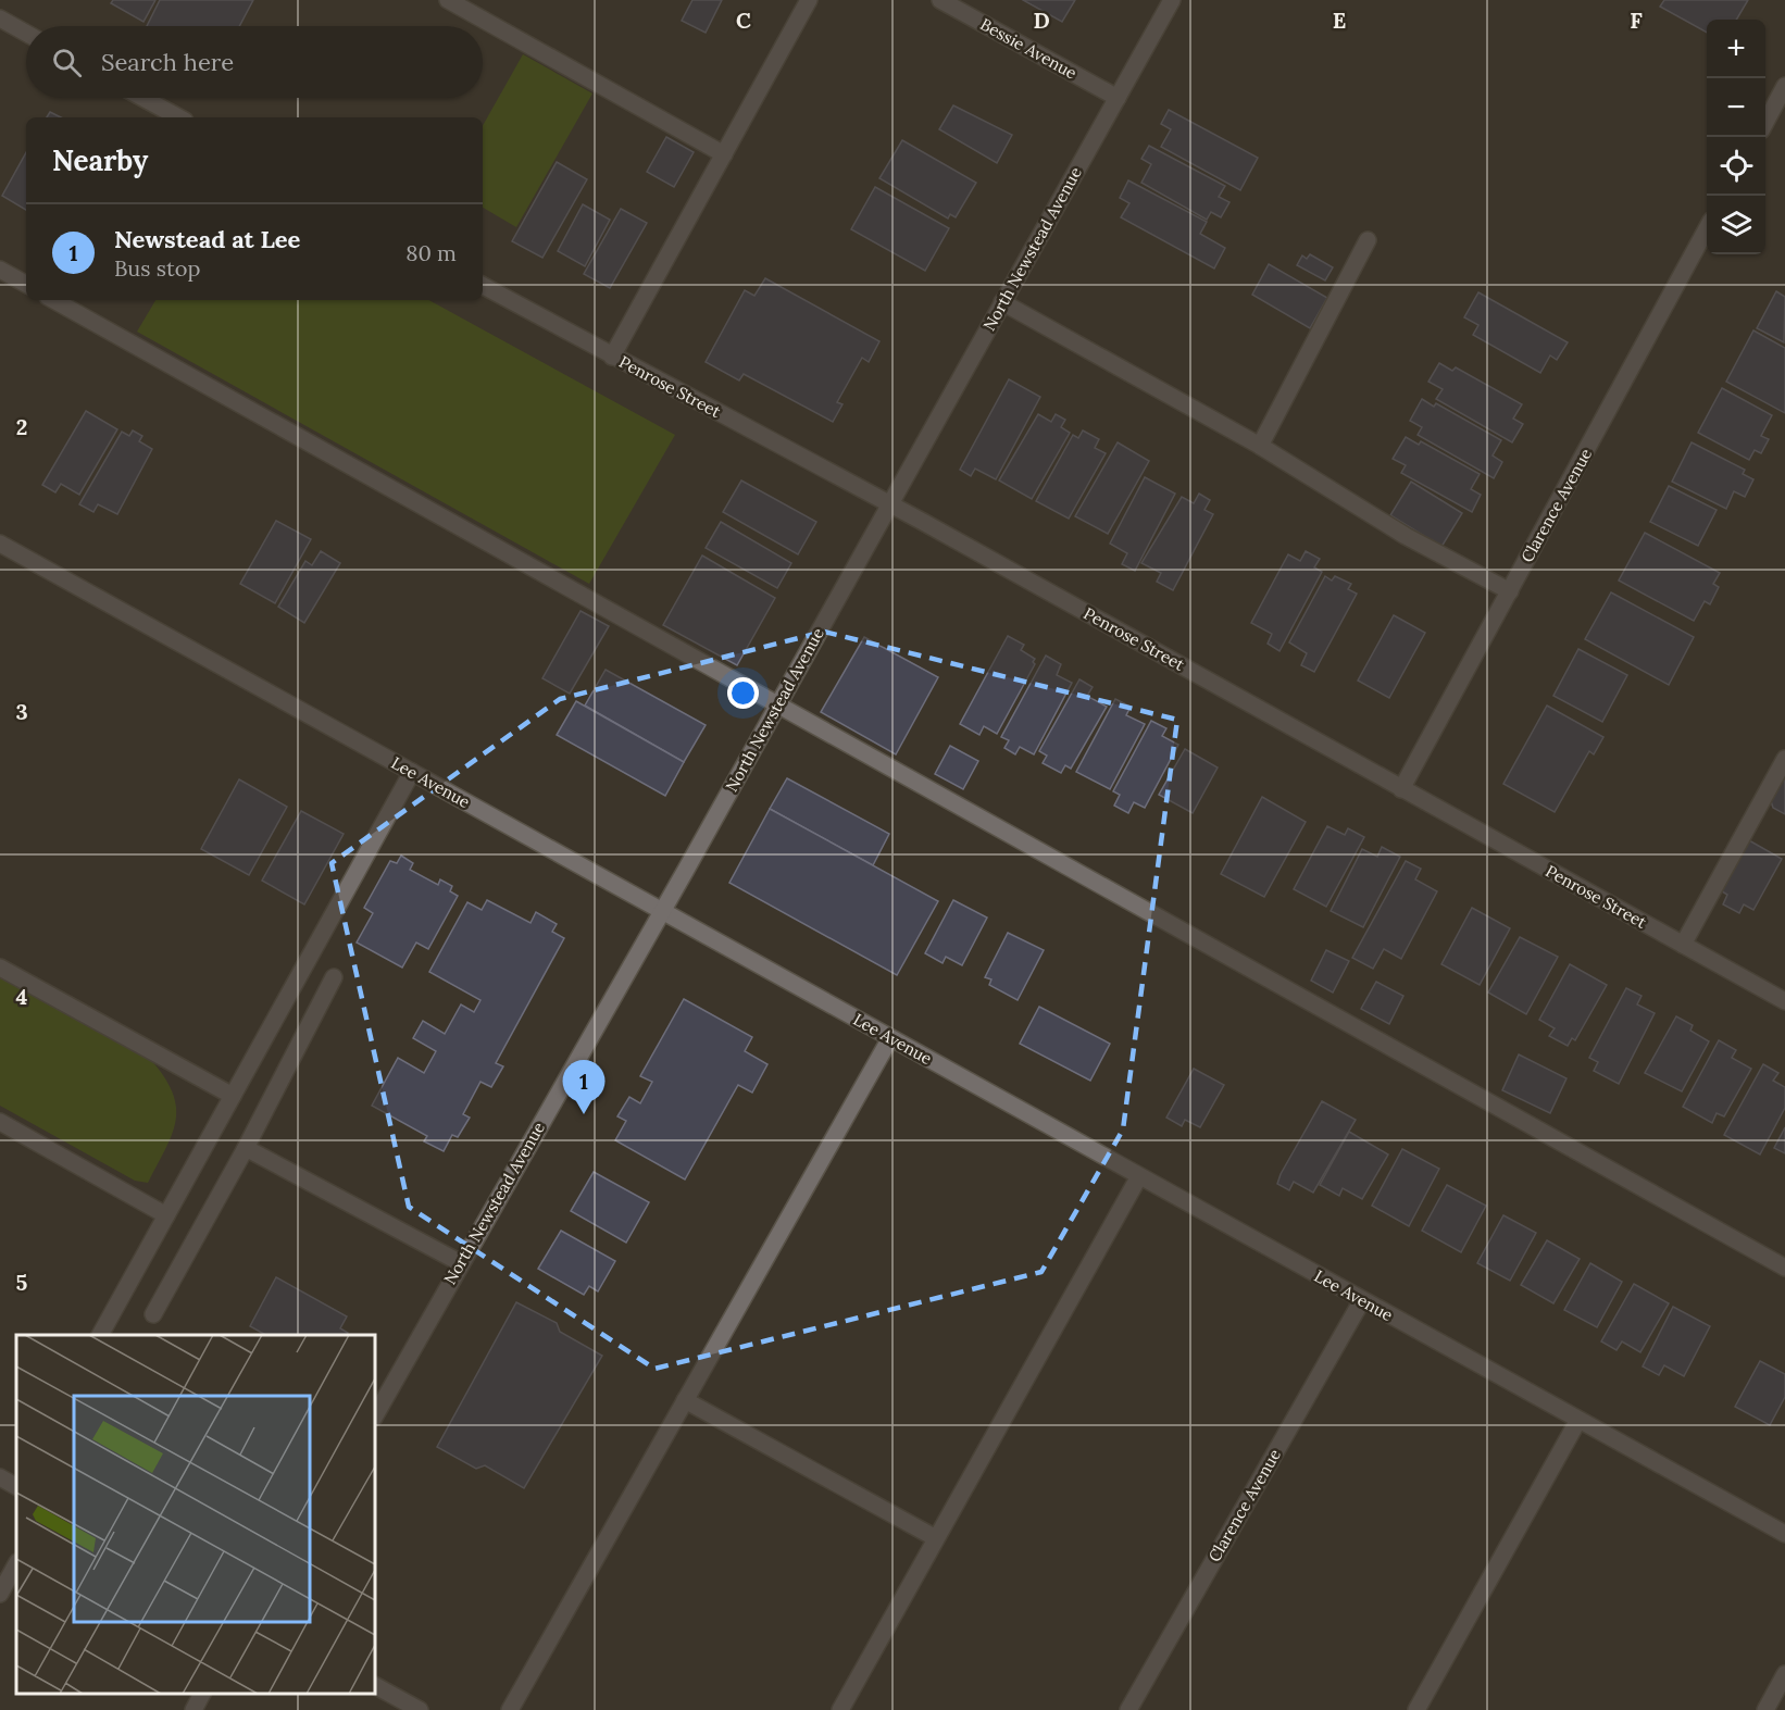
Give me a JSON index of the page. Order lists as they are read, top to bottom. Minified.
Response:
{"streets":{"street":["Bessie Avenue","North Newstead Avenue","Penrose Street","Clarence Avenue","Lee Avenue"]},"crossings":[["Bessie Avenue","North Newstead Avenue"],["North Newstead Avenue","Penrose Street"],["North Newstead Avenue","Lee Avenue"],["Penrose Street","Clarence Avenue"],["Clarence Avenue","Lee Avenue"]],"page":{"map_buttons":["+","−"],"search":"Search here","heading":"Nearby","list":[{"mark":"1","name":"Newstead at Lee","note":"Bus stop","value":"80 m"}],"pins":"1"},"grid":{"columns":["C","D","E","F"],"rows":["2","3","4","5"]}}
